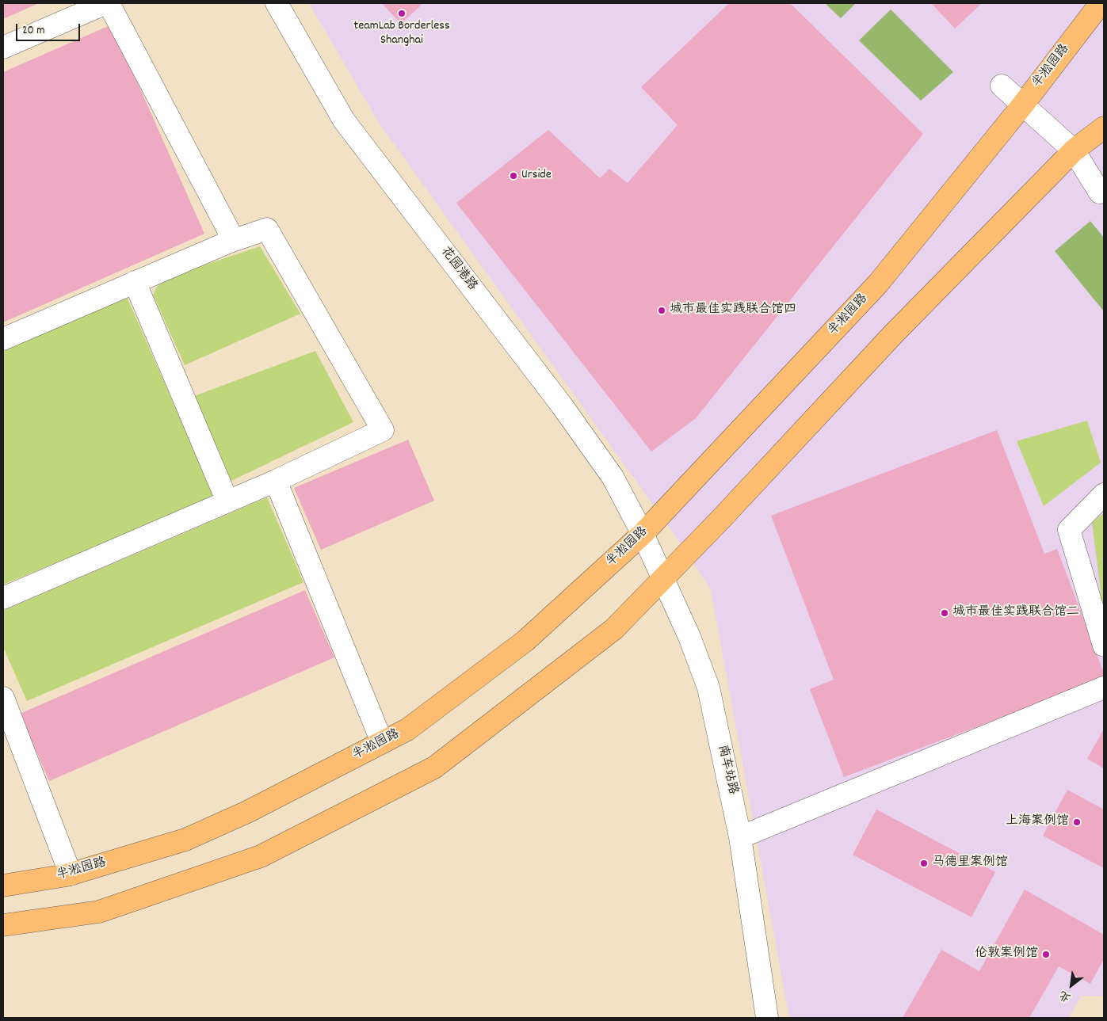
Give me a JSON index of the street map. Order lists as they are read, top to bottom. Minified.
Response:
{"streets":{"main road":["半淞园路"],"street":["花园港路","南车站路"]},"crossings":[["半淞园路","花园港路"],["半淞园路","南车站路"],["花园港路","南车站路"]],"places":["teamLab Borderless Shanghai","Urside","城市最佳实践联合馆四","城市最佳实践联合馆二","上海案例馆","马德里案例馆","伦敦案例馆"],"scale_bar":"20 m","north":"bottom left"}
